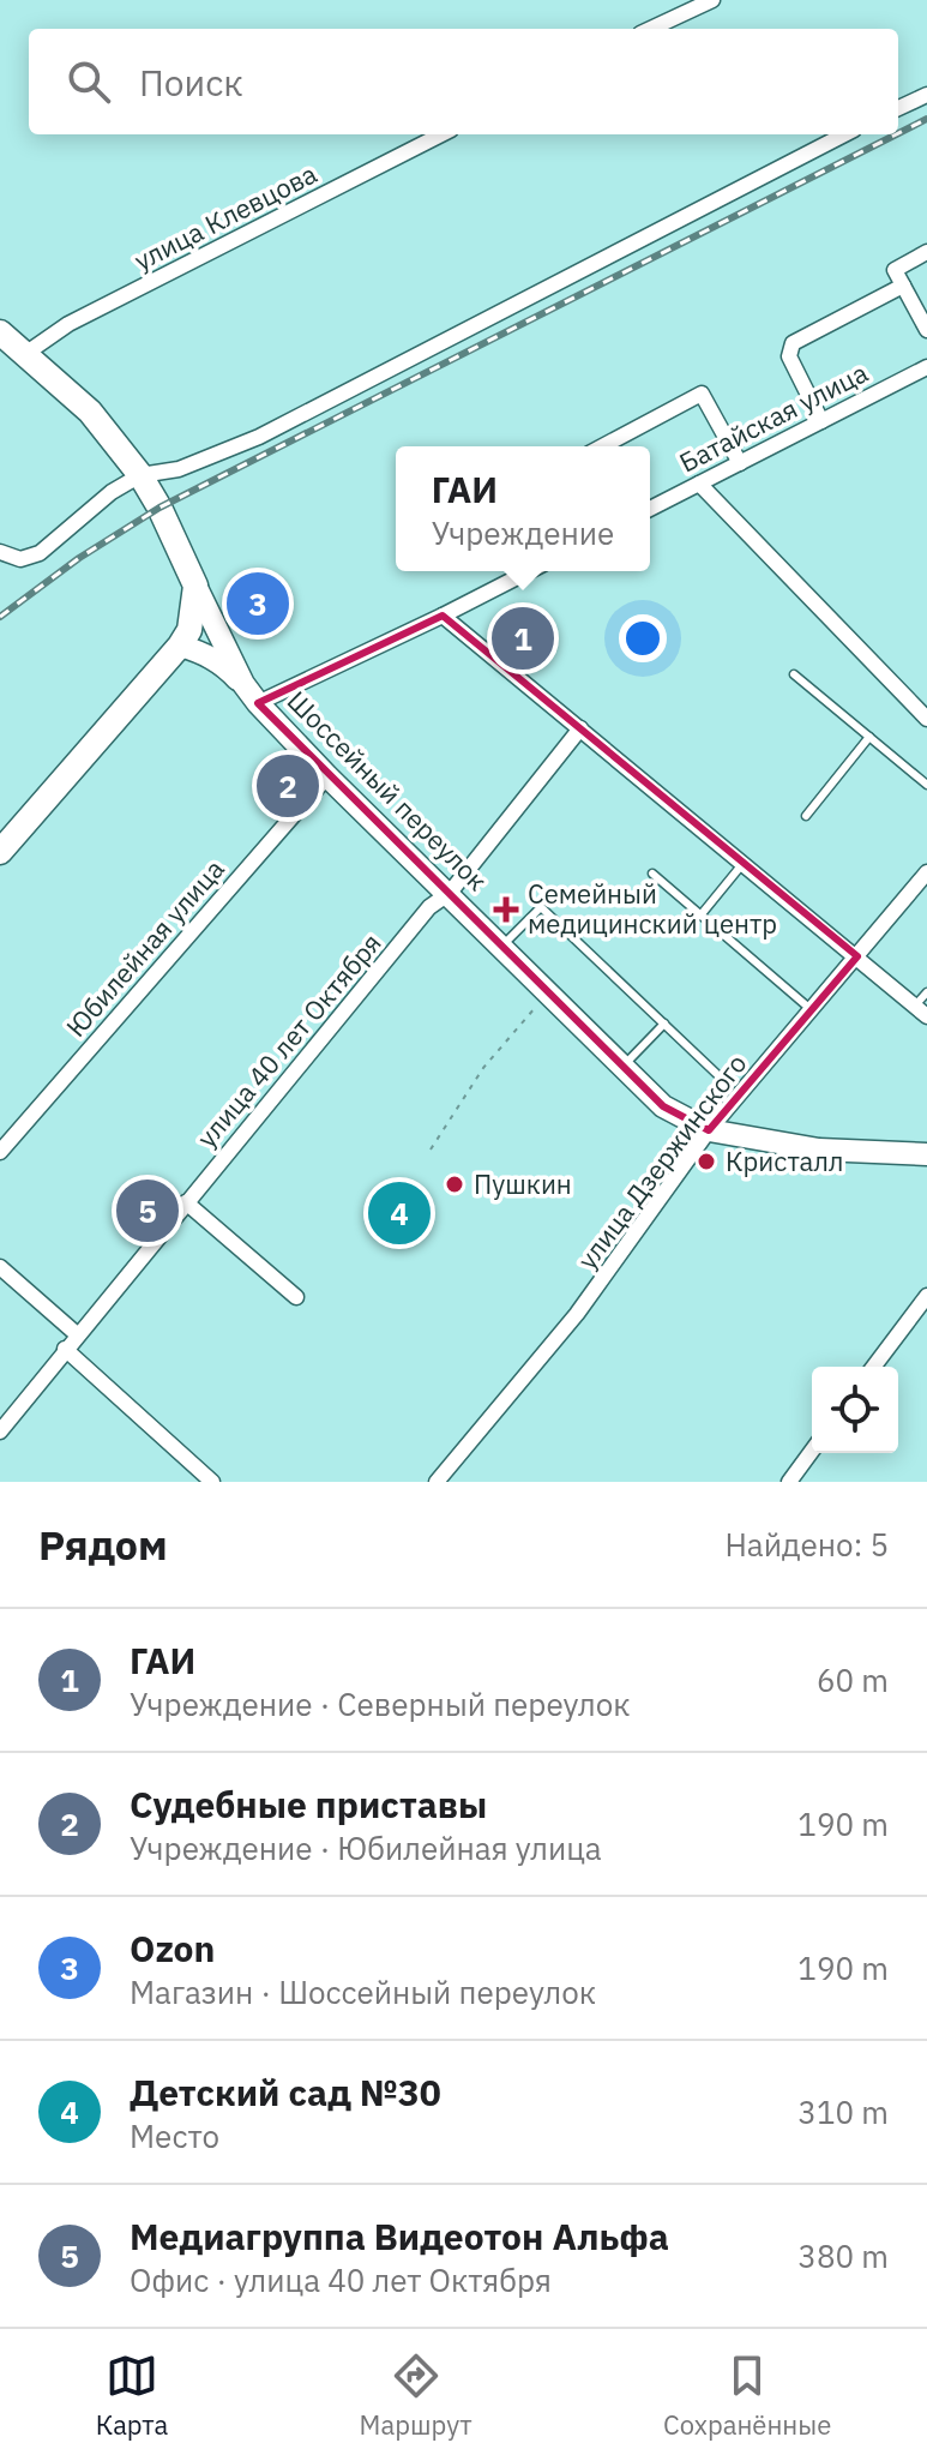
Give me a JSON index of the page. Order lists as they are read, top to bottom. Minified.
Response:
{"streets":{"main road":["Шоссейный переулок"],"street":["улица Клевцова","Батайская улица","Юбилейная улица","улица 40 лет Октября","улица Дзержинского"]},"crossings":[["Шоссейный переулок","Юбилейная улица"],["Шоссейный переулок","улица 40 лет Октября"],["Шоссейный переулок","улица Дзержинского"]],"places":{"health":["Семейный медицинский центр"],"other":["Кристалл","Пушкин"]},"page":{"search":"Поиск","popup":["ГАИ","Учреждение"],"pins":["3","1","2","5","4"],"heading":["Рядом","Найдено: 5"],"list":[{"mark":"1","name":"ГАИ","note":"Учреждение · Северный переулок","value":"60 m"},{"mark":"2","name":"Судебные приставы","note":"Учреждение · Юбилейная улица","value":"190 m"},{"mark":"3","name":"Ozon","note":"Магазин · Шоссейный переулок","value":"190 m"},{"mark":"4","name":"Детский сад №30","note":"Место","value":"310 m"},{"mark":"5","name":"Медиагруппа Видеотон Альфа","note":"Офис · улица 40 лет Октября","value":"380 m"}],"nav":["Карта","Маршрут","Сохранённые"]}}
